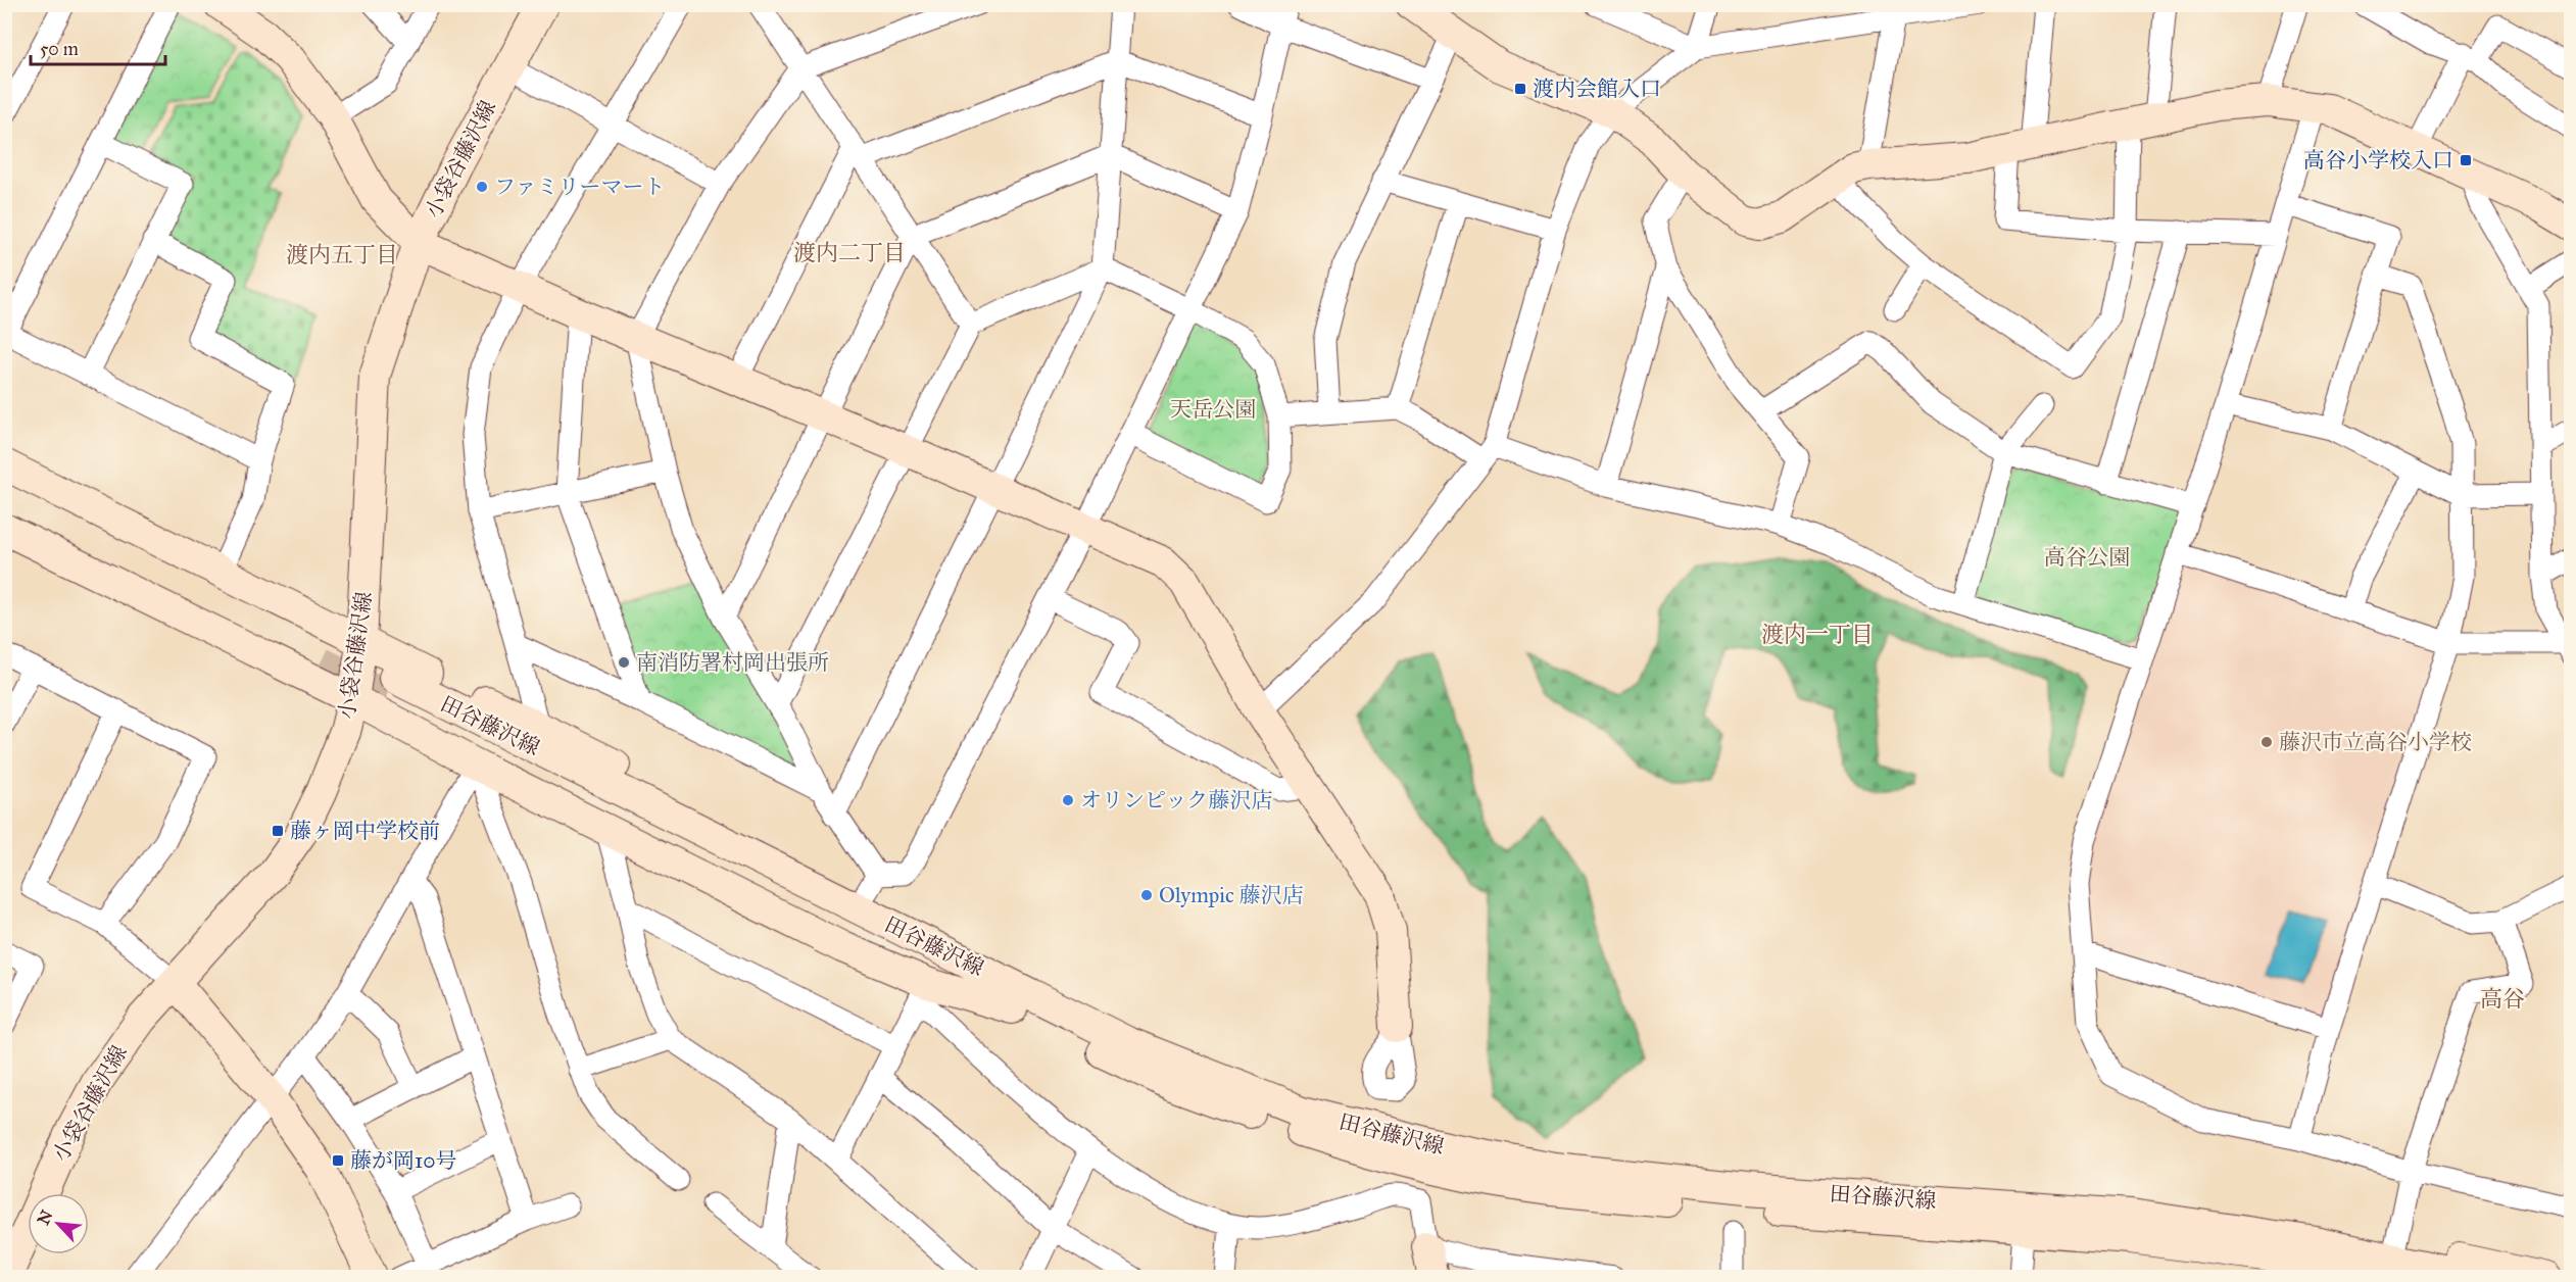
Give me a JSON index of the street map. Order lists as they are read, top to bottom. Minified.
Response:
{"streets":{"main road":["小袋谷藤沢線","田谷藤沢線"]},"districts":["渡内二丁目","渡内五丁目","渡内一丁目","高谷"],"parks":["天岳公園","高谷公園"],"places":{"transit":["渡内会館入口","高谷小学校入口","藤ヶ岡中学校前","藤が岡10号"],"other":["ファミリーマート","南消防署村岡出張所","藤沢市立高谷小学校","オリンピック藤沢店","Olympic 藤沢店"]},"scale_bar":"50 m","north":"top left"}
